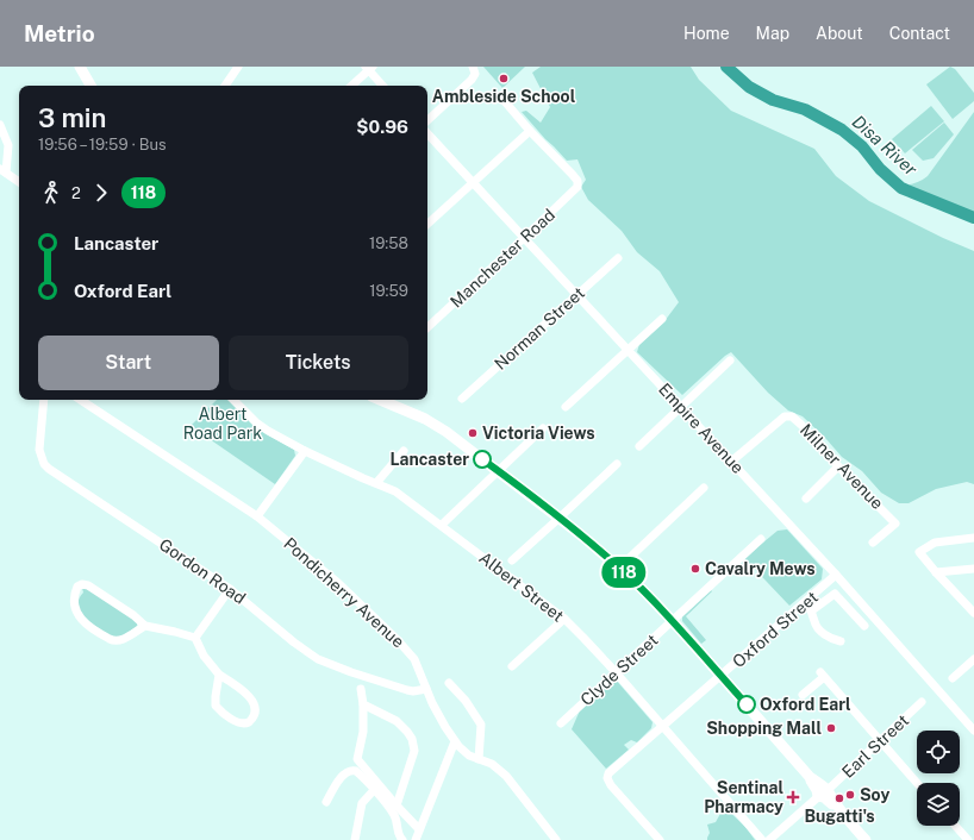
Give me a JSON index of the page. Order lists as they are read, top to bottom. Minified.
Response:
{"streets":{"street":["Manchester Road","Norman Street","Empire Avenue","Milner Avenue","Gordon Road","Albert Street","Pondicherry Avenue","Oxford Street","Clyde Street","Earl Street"]},"crossings":[["Manchester Road","Empire Avenue"],["Norman Street","Empire Avenue"],["Empire Avenue","Milner Avenue"],["Empire Avenue","Oxford Street"],["Gordon Road","Pondicherry Avenue"],["Albert Street","Oxford Street"],["Albert Street","Clyde Street"]],"water":["Disa River"],"parks":["Albert Road Park"],"places":{"other":["Ambleside School","Victoria Views","Lancaster","Cavalry Mews","Oxford Earl","Shopping Mall","Soy","Bugatti's"],"health":["Sentinal Pharmacy"]},"lines":["bus line 118"],"page":{"header":"Metrio","nav":["Home","Map","About","Contact"],"on_map":"118","heading":["3 min","19:56 – 19:59 · Bus","$0.96"],"legs":["2","118"],"list":[{"name":"Lancaster","value":"19:58"},{"name":"Oxford Earl","value":"19:59"}],"buttons":["Start","Tickets"]}}
